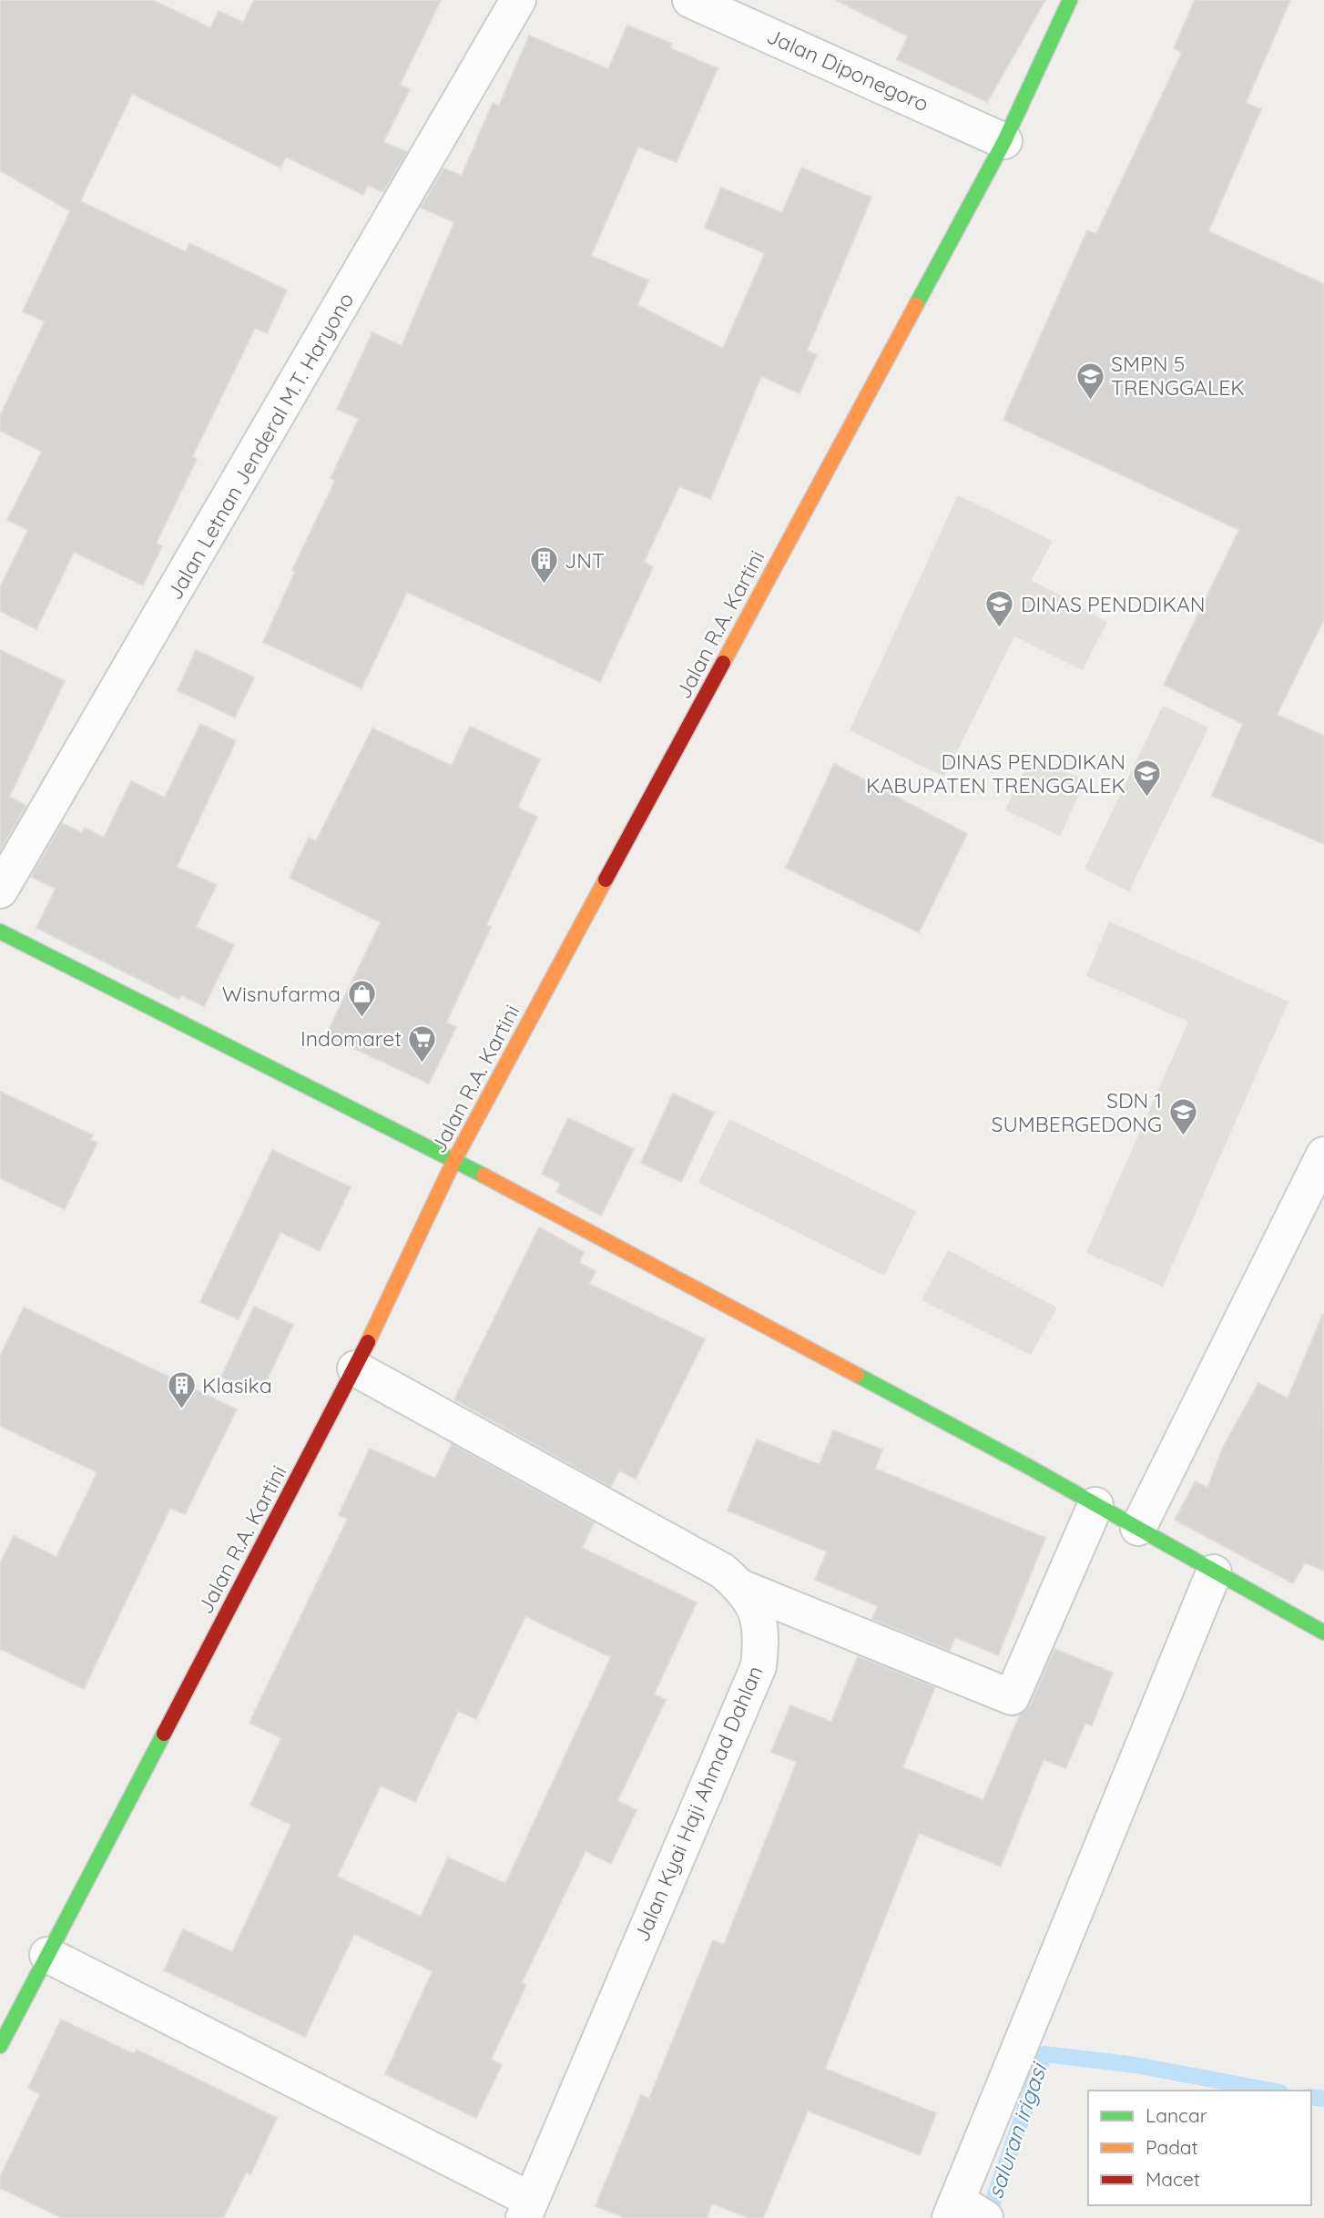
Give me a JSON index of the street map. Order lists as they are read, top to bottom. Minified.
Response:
{"streets":{"street":["Jalan Diponegoro","Jalan Letnan Jenderal M.T. Haryono","Jalan R.A. Kartini","Jalan Kyai Haji Ahmad Dahlan"]},"crossings":[["Jalan Diponegoro","Jalan R.A. Kartini"],["Jalan R.A. Kartini","Jalan Kyai Haji Ahmad Dahlan"]],"water":["saluran irigasi"],"places":{"school or university":["SMPN 5 TRENGGALEK","DINAS PENDDIKAN","DINAS PENDDIKAN KABUPATEN TRENGGALEK","SDN 1 SUMBERGEDONG"],"building":["JNT","Klasika"],"shop":["Wisnufarma"],"supermarket":["Indomaret"]},"legend":["Lancar","Padat","Macet"]}
